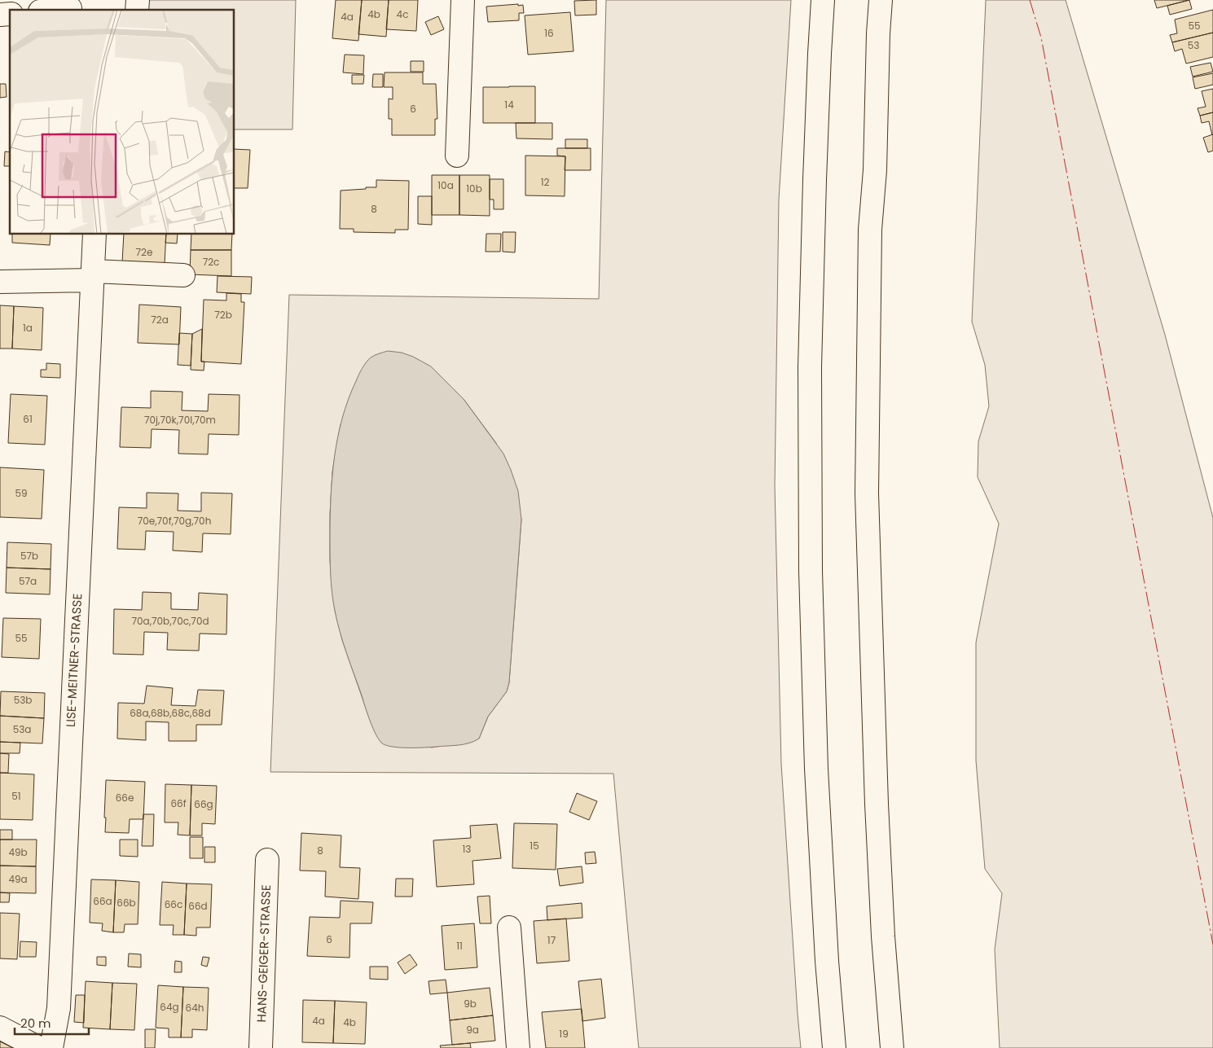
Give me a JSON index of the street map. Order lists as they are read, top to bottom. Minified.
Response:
{"streets":{"main road":["LISE-MEITNER-STRASSE","HANS-GEIGER-STRASSE"]},"house_numbers":["4b","4c","4a","55","16","53","14","6","12","10a","10b","8","72e","72c","72b","72a","1a","61","70j,70k,70l,70m","59","70e,70f,70g,70h","57b","57a","70a,70b,70c,70d","55","53b","68a,68b,68c,68d","53a","51","66e","66f","66g","15","13","8","49b","49a","66a","66b","66c","66d","6","17","11","9b","64g","64h","4a","4b","9a","19"],"scale_bar":"20 m"}
